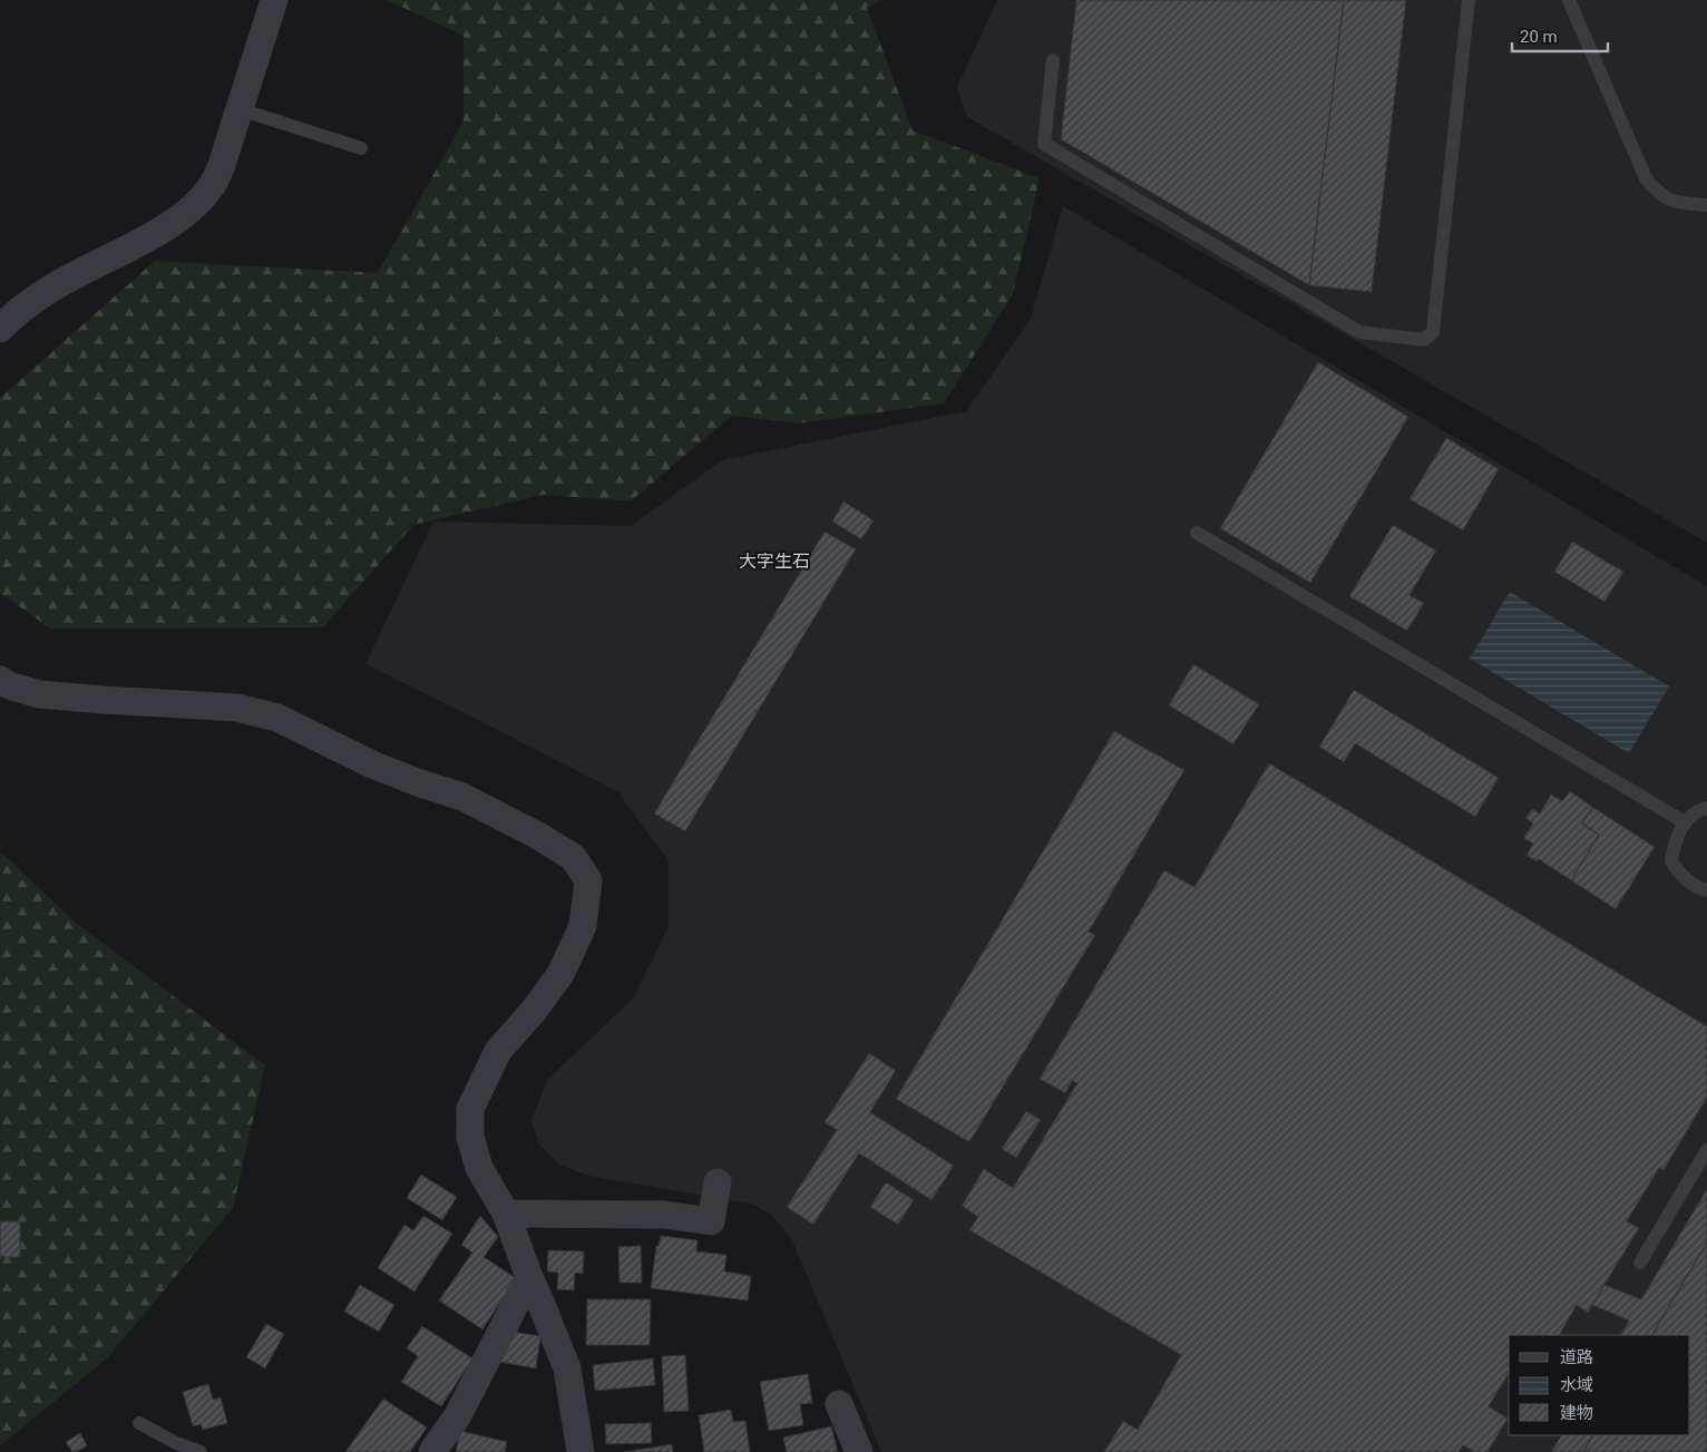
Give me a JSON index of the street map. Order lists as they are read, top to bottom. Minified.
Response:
{"districts":["大字生石"],"legend":["道路","水域","建物"],"scale_bar":"20 m"}
